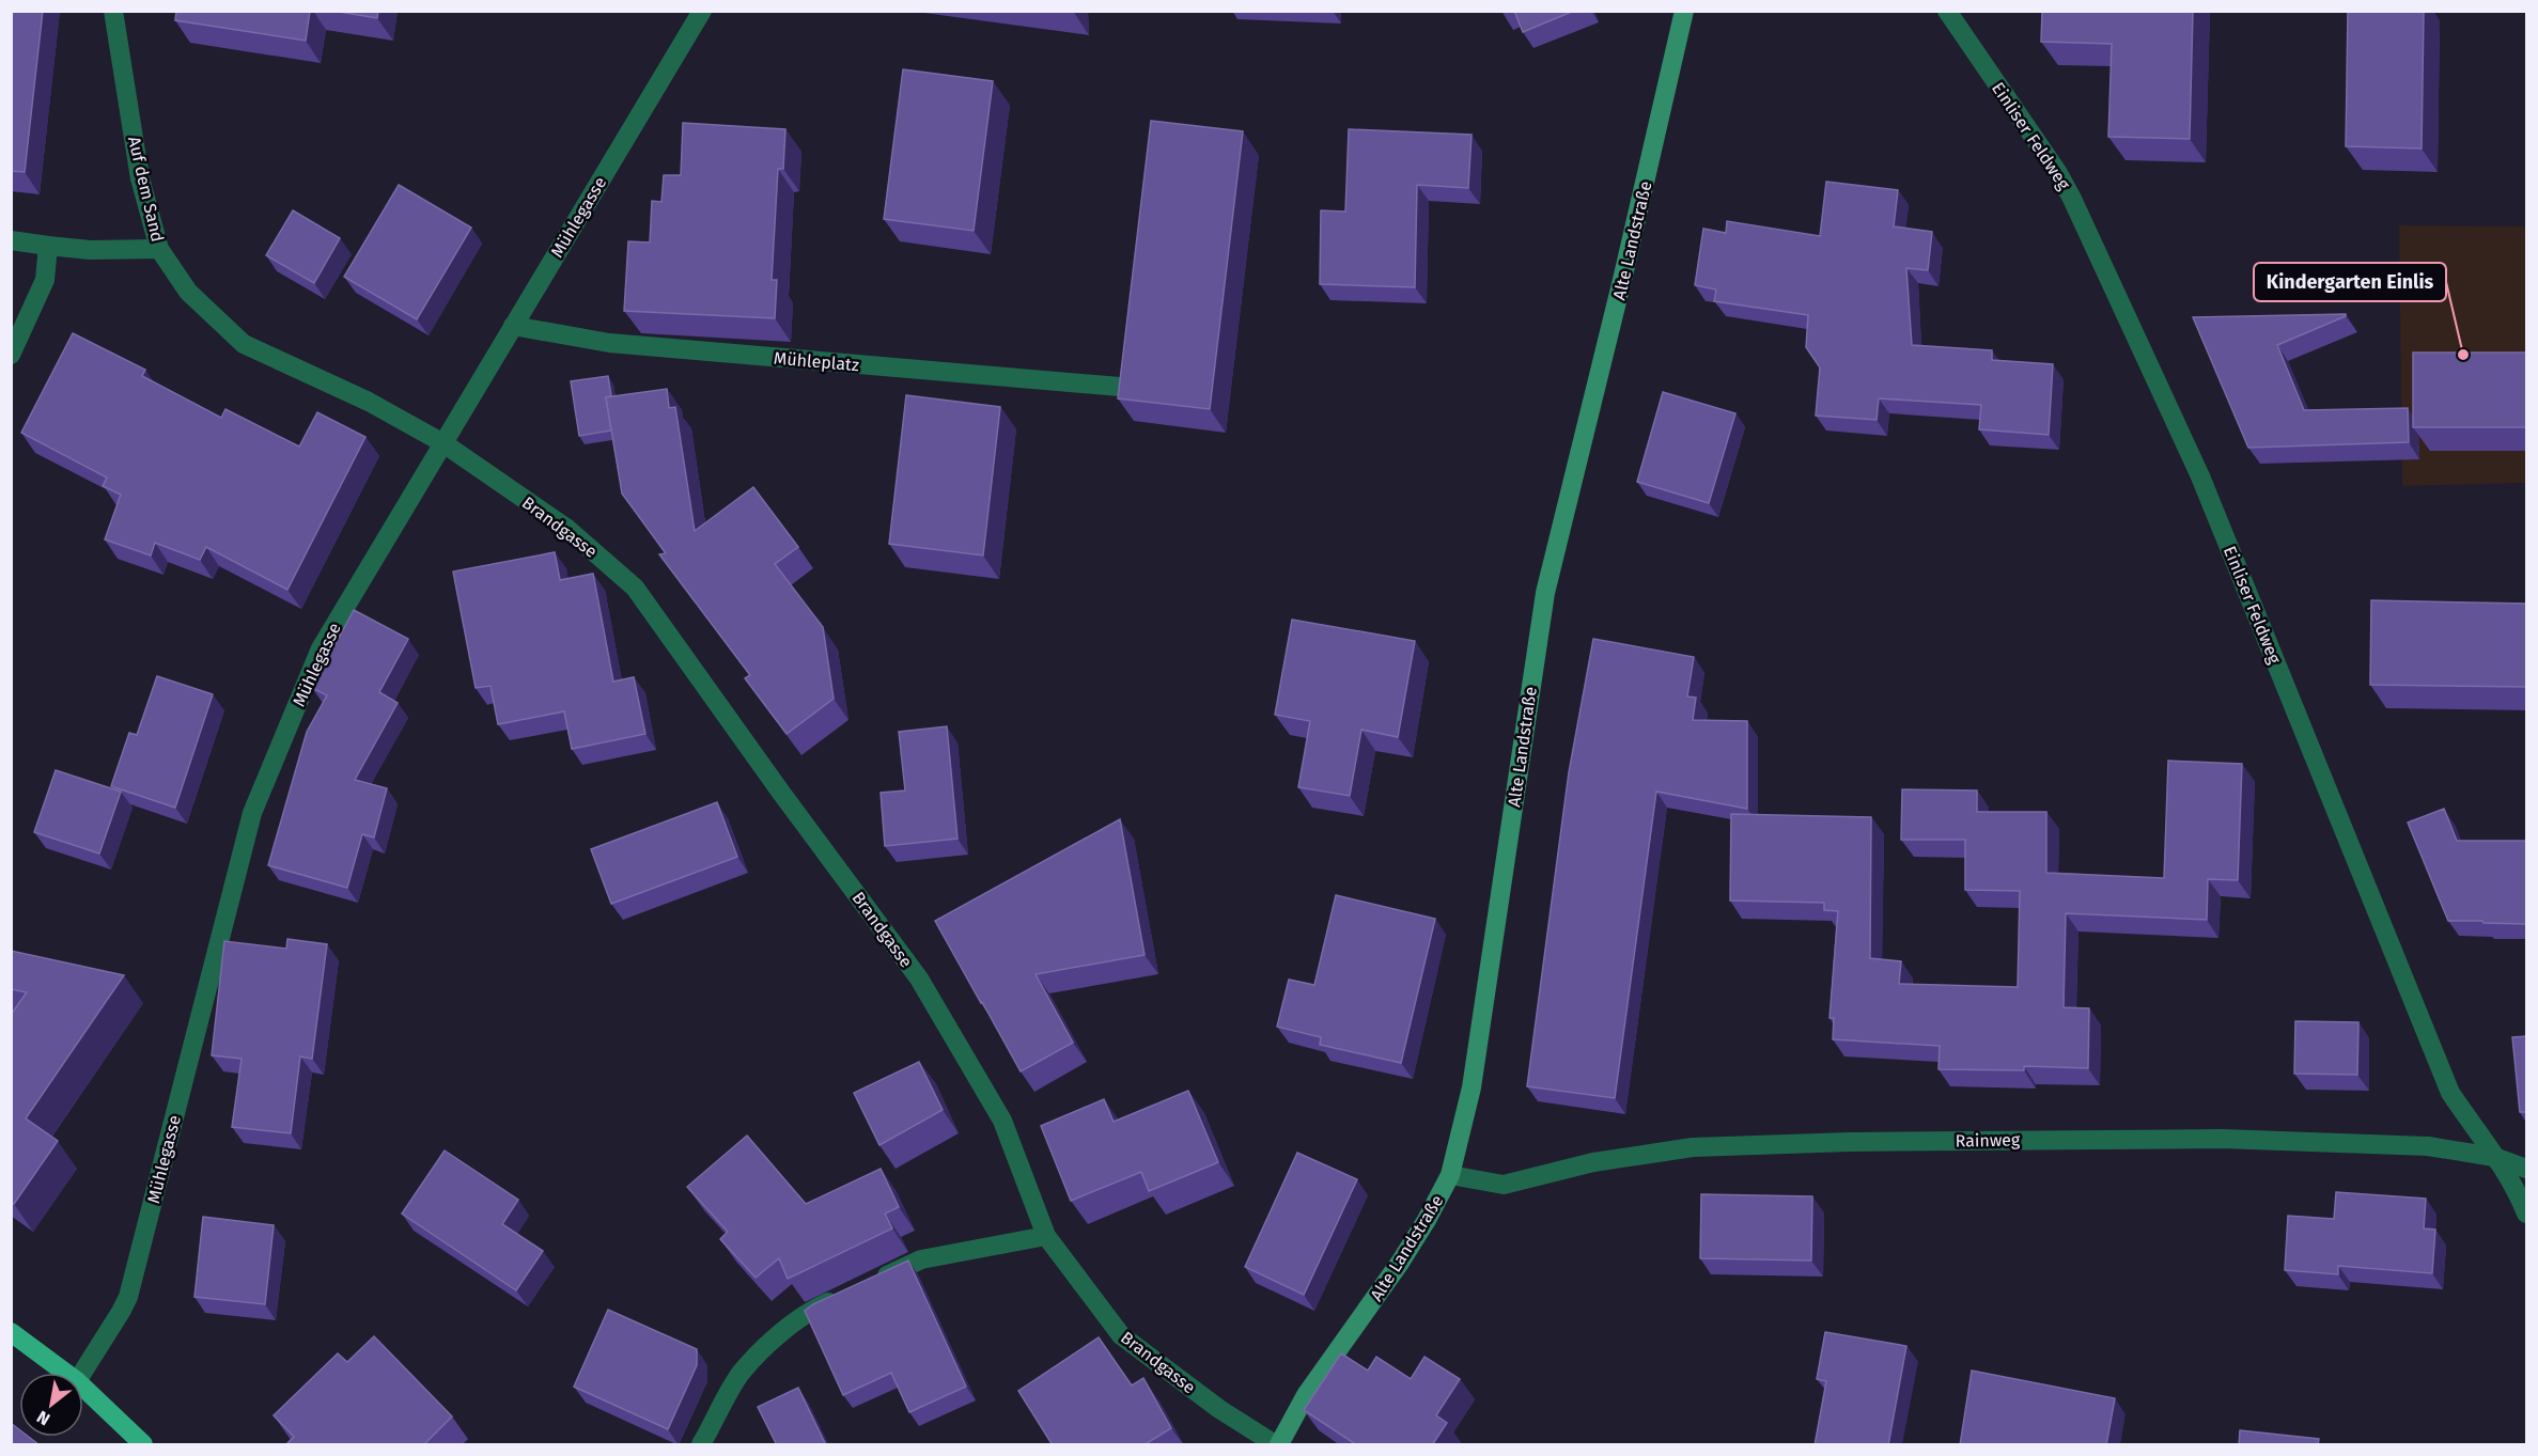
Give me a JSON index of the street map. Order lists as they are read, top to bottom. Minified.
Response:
{"streets":{"main road":["Alte Landstraße"],"street":["Einliser Feldweg","Auf dem Sand","Mühlegasse","Mühleplatz","Brandgasse","Rainweg"]},"crossings":[["Einliser Feldweg","Rainweg"],["Auf dem Sand","Mühlegasse"],["Auf dem Sand","Brandgasse"],["Mühlegasse","Mühleplatz"],["Mühlegasse","Brandgasse"],["Alte Landstraße","Brandgasse"],["Alte Landstraße","Rainweg"]],"places":["Kindergarten Einlis"],"north":"bottom left"}
